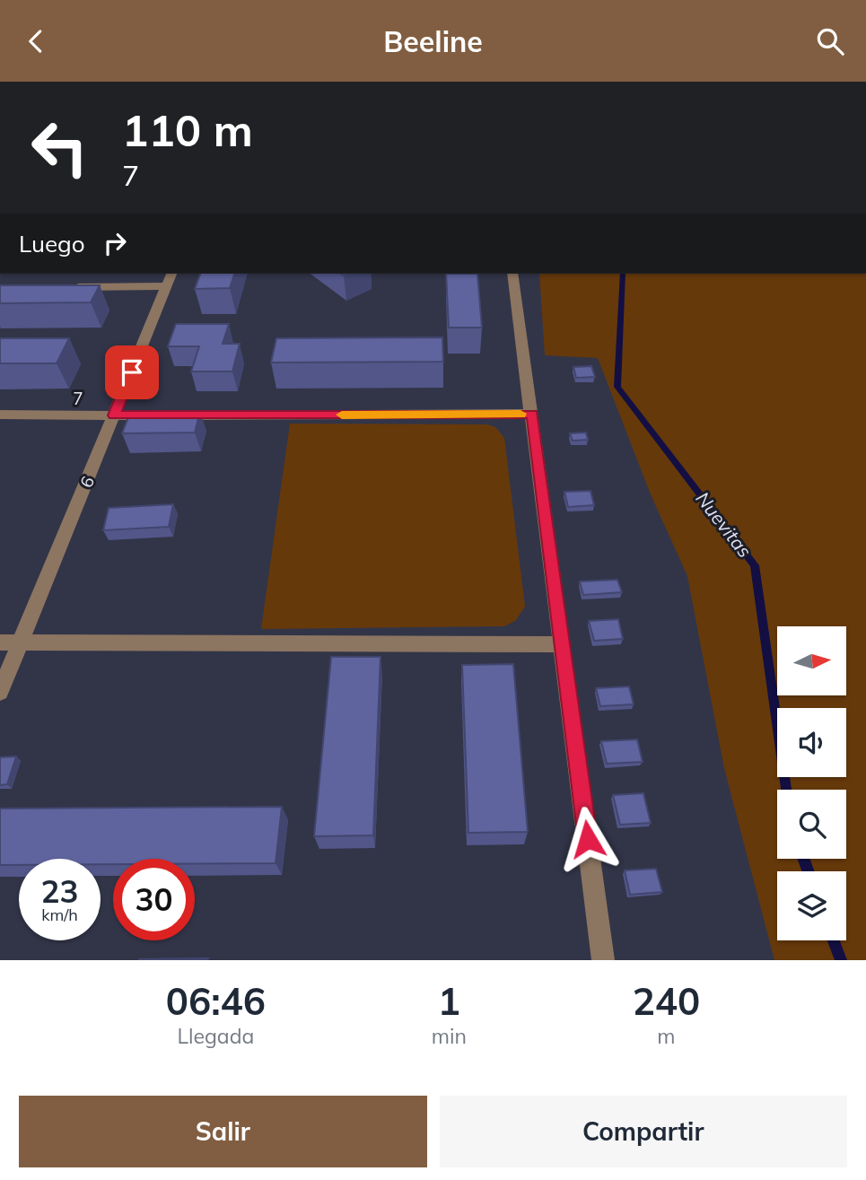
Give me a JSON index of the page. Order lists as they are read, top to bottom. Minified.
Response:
{"streets":{"street":["7","6"]},"crossings":[["7","6"]],"water":["Nuevitas"],"north":"right","page":{"header":"Beeline","turn":["110 m","7"],"then":"Luego","speed":"23 km/h","limit":"30","eta":["06:46","Llegada","1","min","240","m"],"buttons":["Salir","Compartir"]}}
